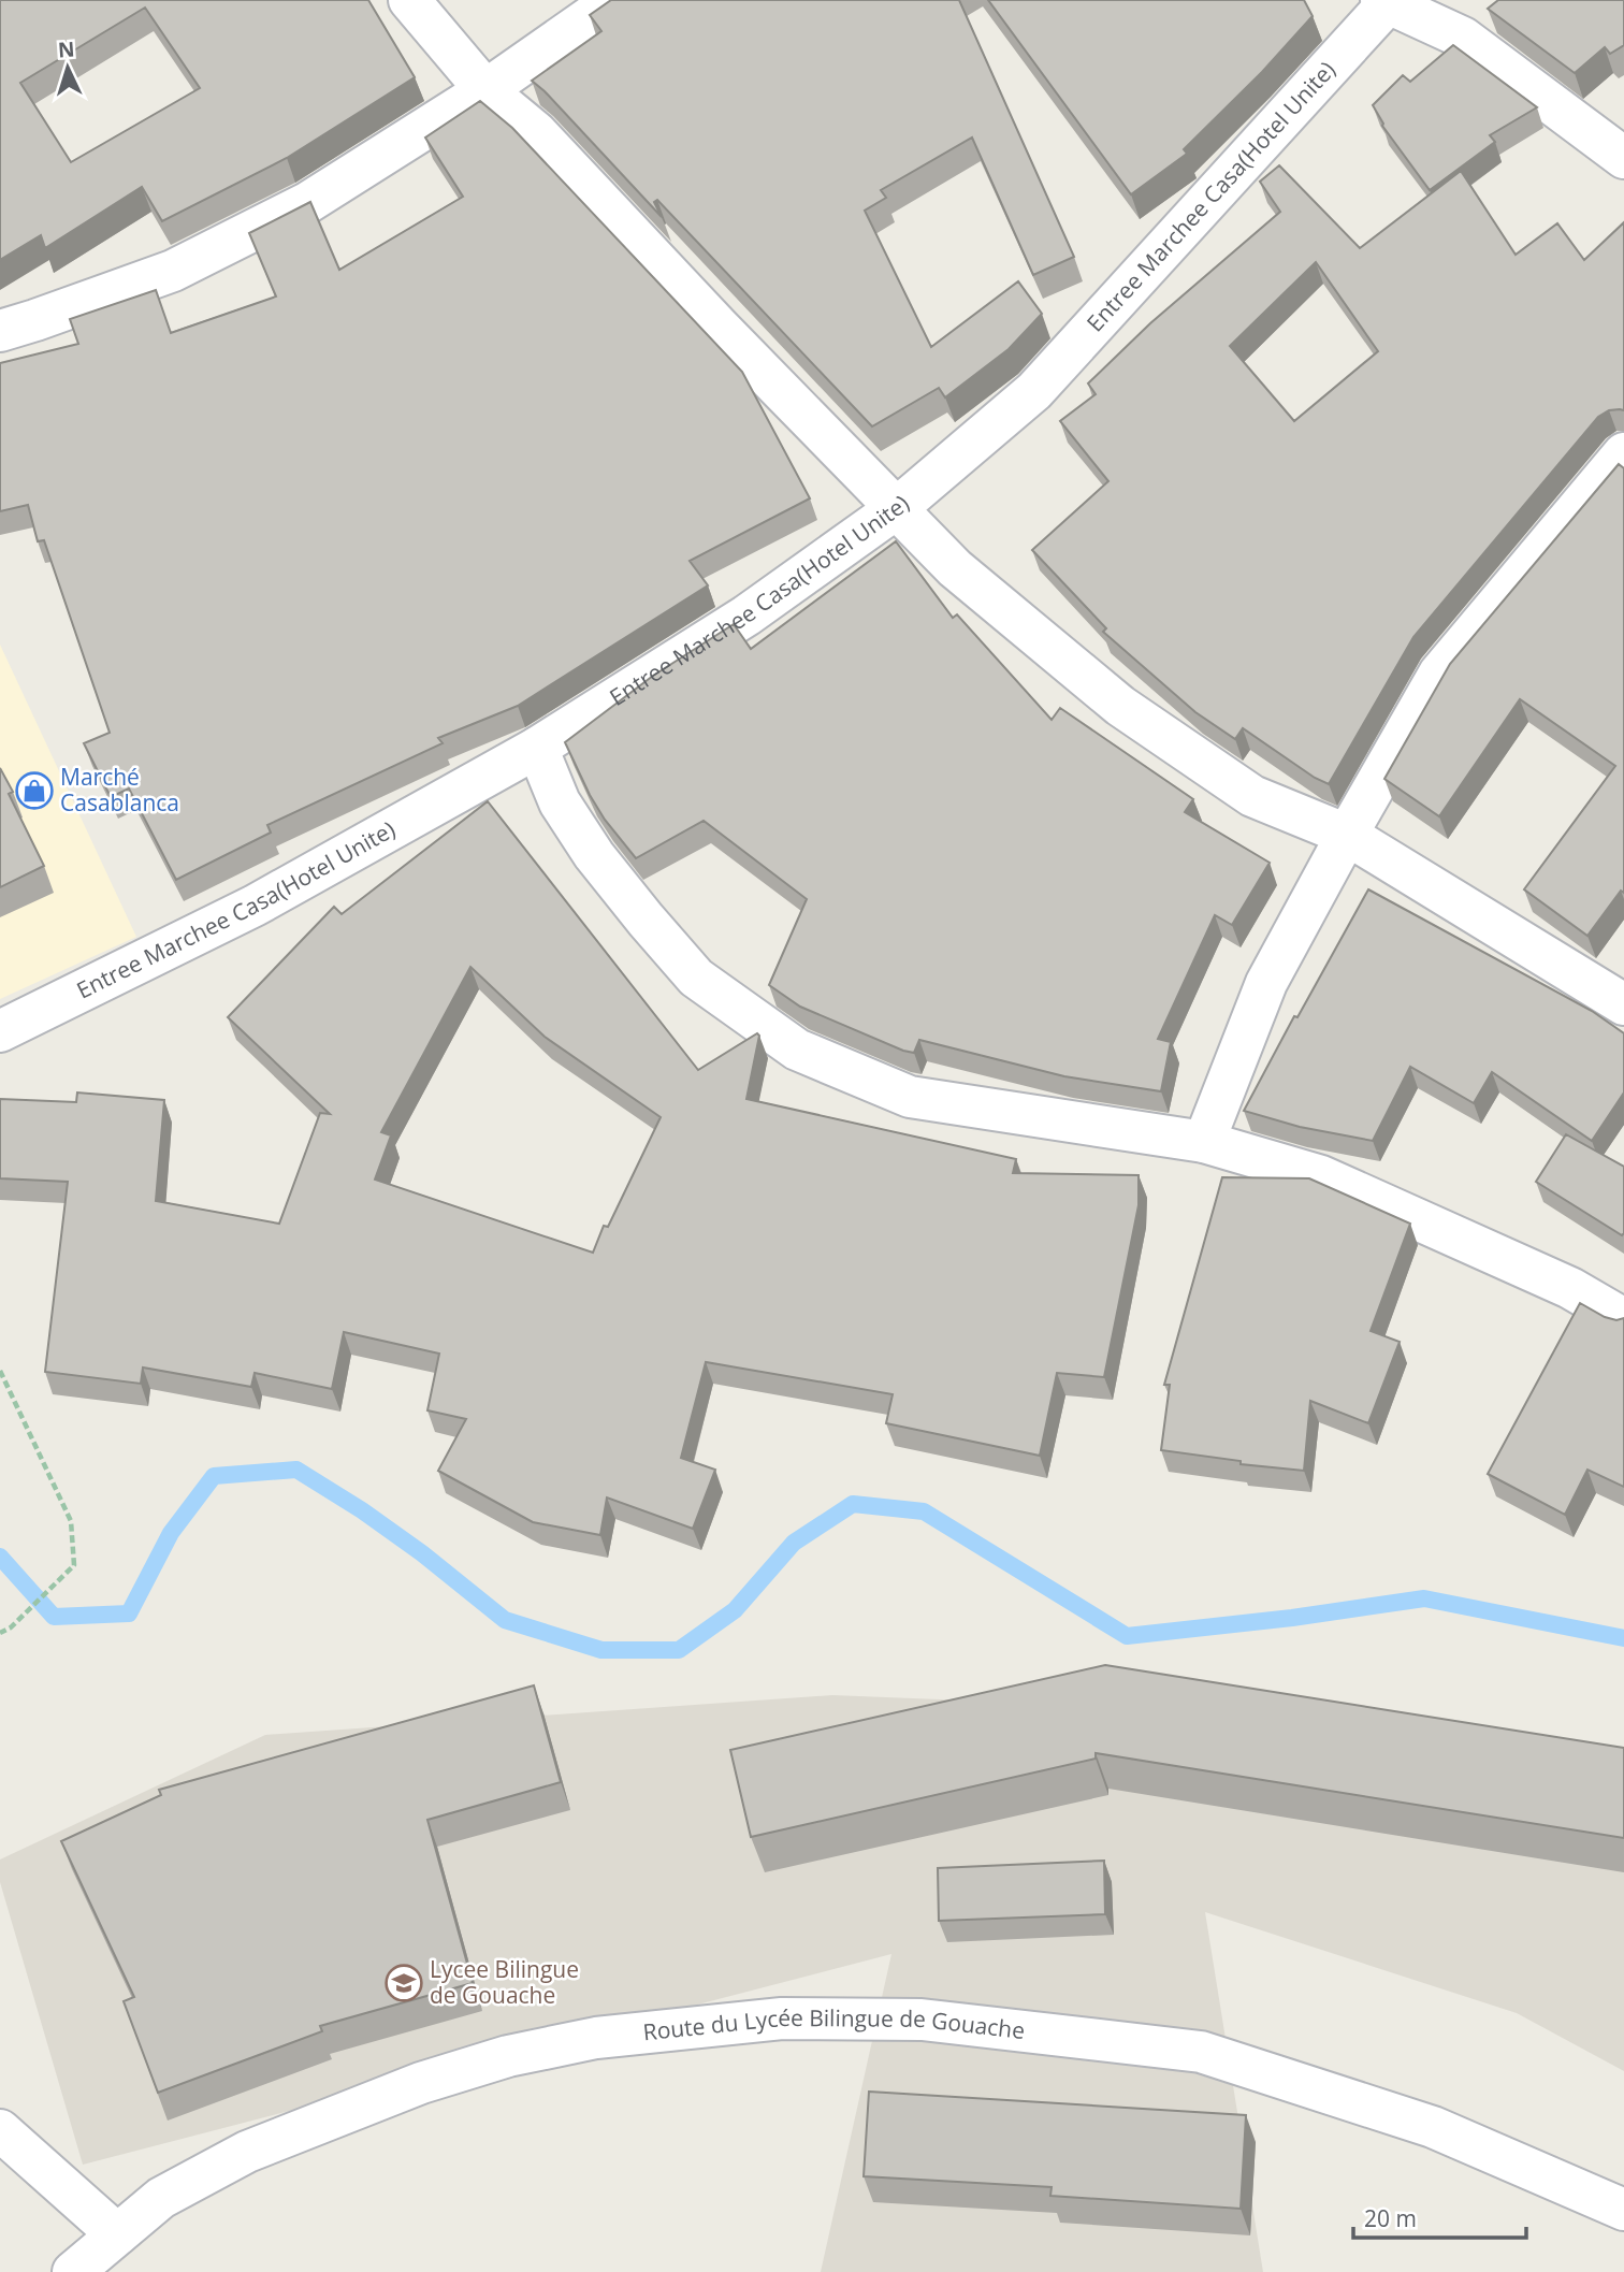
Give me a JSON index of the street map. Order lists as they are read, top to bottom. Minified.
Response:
{"streets":{"street":["Entree Marchee Casa(Hotel Unite)","Route du Lycée Bilingue de Gouache"]},"places":{"shop":["Marché Casablanca"],"school or university":["Lycee Bilingue de Gouache"]},"scale_bar":"20 m","north":"top"}
